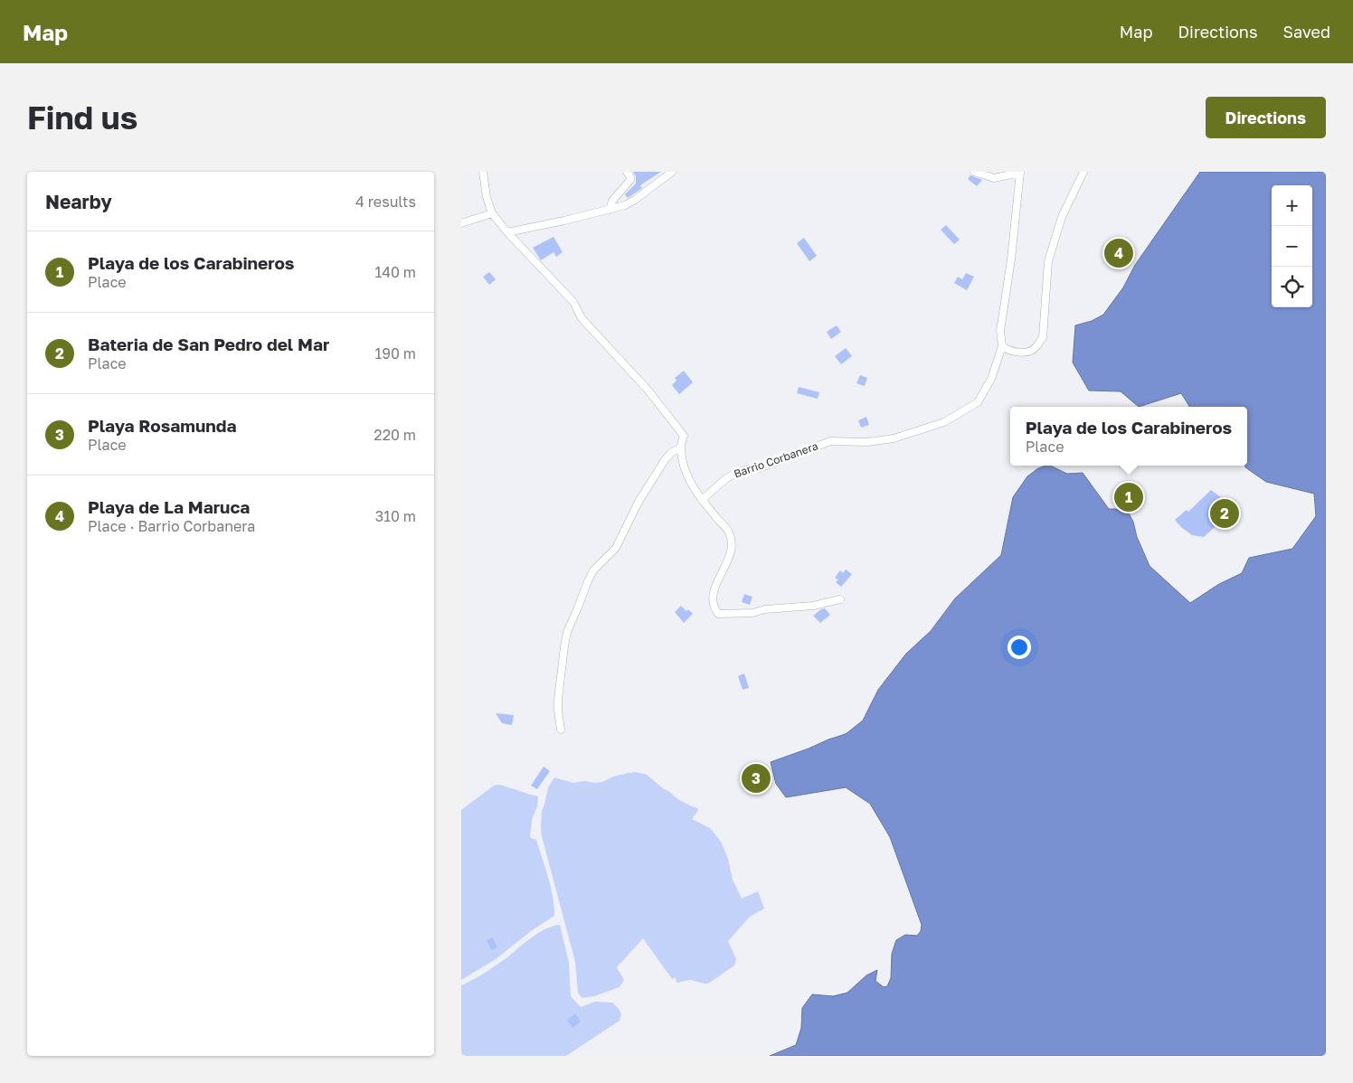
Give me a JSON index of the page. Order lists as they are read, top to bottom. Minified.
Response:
{"streets":{"street":["Barrio Corbanera"]},"page":{"header":"Map","nav":["Map","Directions","Saved"],"buttons":"Directions","title":"Find us","heading":["Nearby","4 results"],"map_buttons":["+","−"],"list":[{"mark":"1","name":"Playa de los Carabineros","note":"Place","value":"140 m"},{"mark":"2","name":"Bateria de San Pedro del Mar","note":"Place","value":"190 m"},{"mark":"3","name":"Playa Rosamunda","note":"Place","value":"220 m"},{"mark":"4","name":"Playa de La Maruca","note":"Place · Barrio Corbanera","value":"310 m"}],"pins":["4","1","2","3"],"popup":["Playa de los Carabineros","Place"]}}
